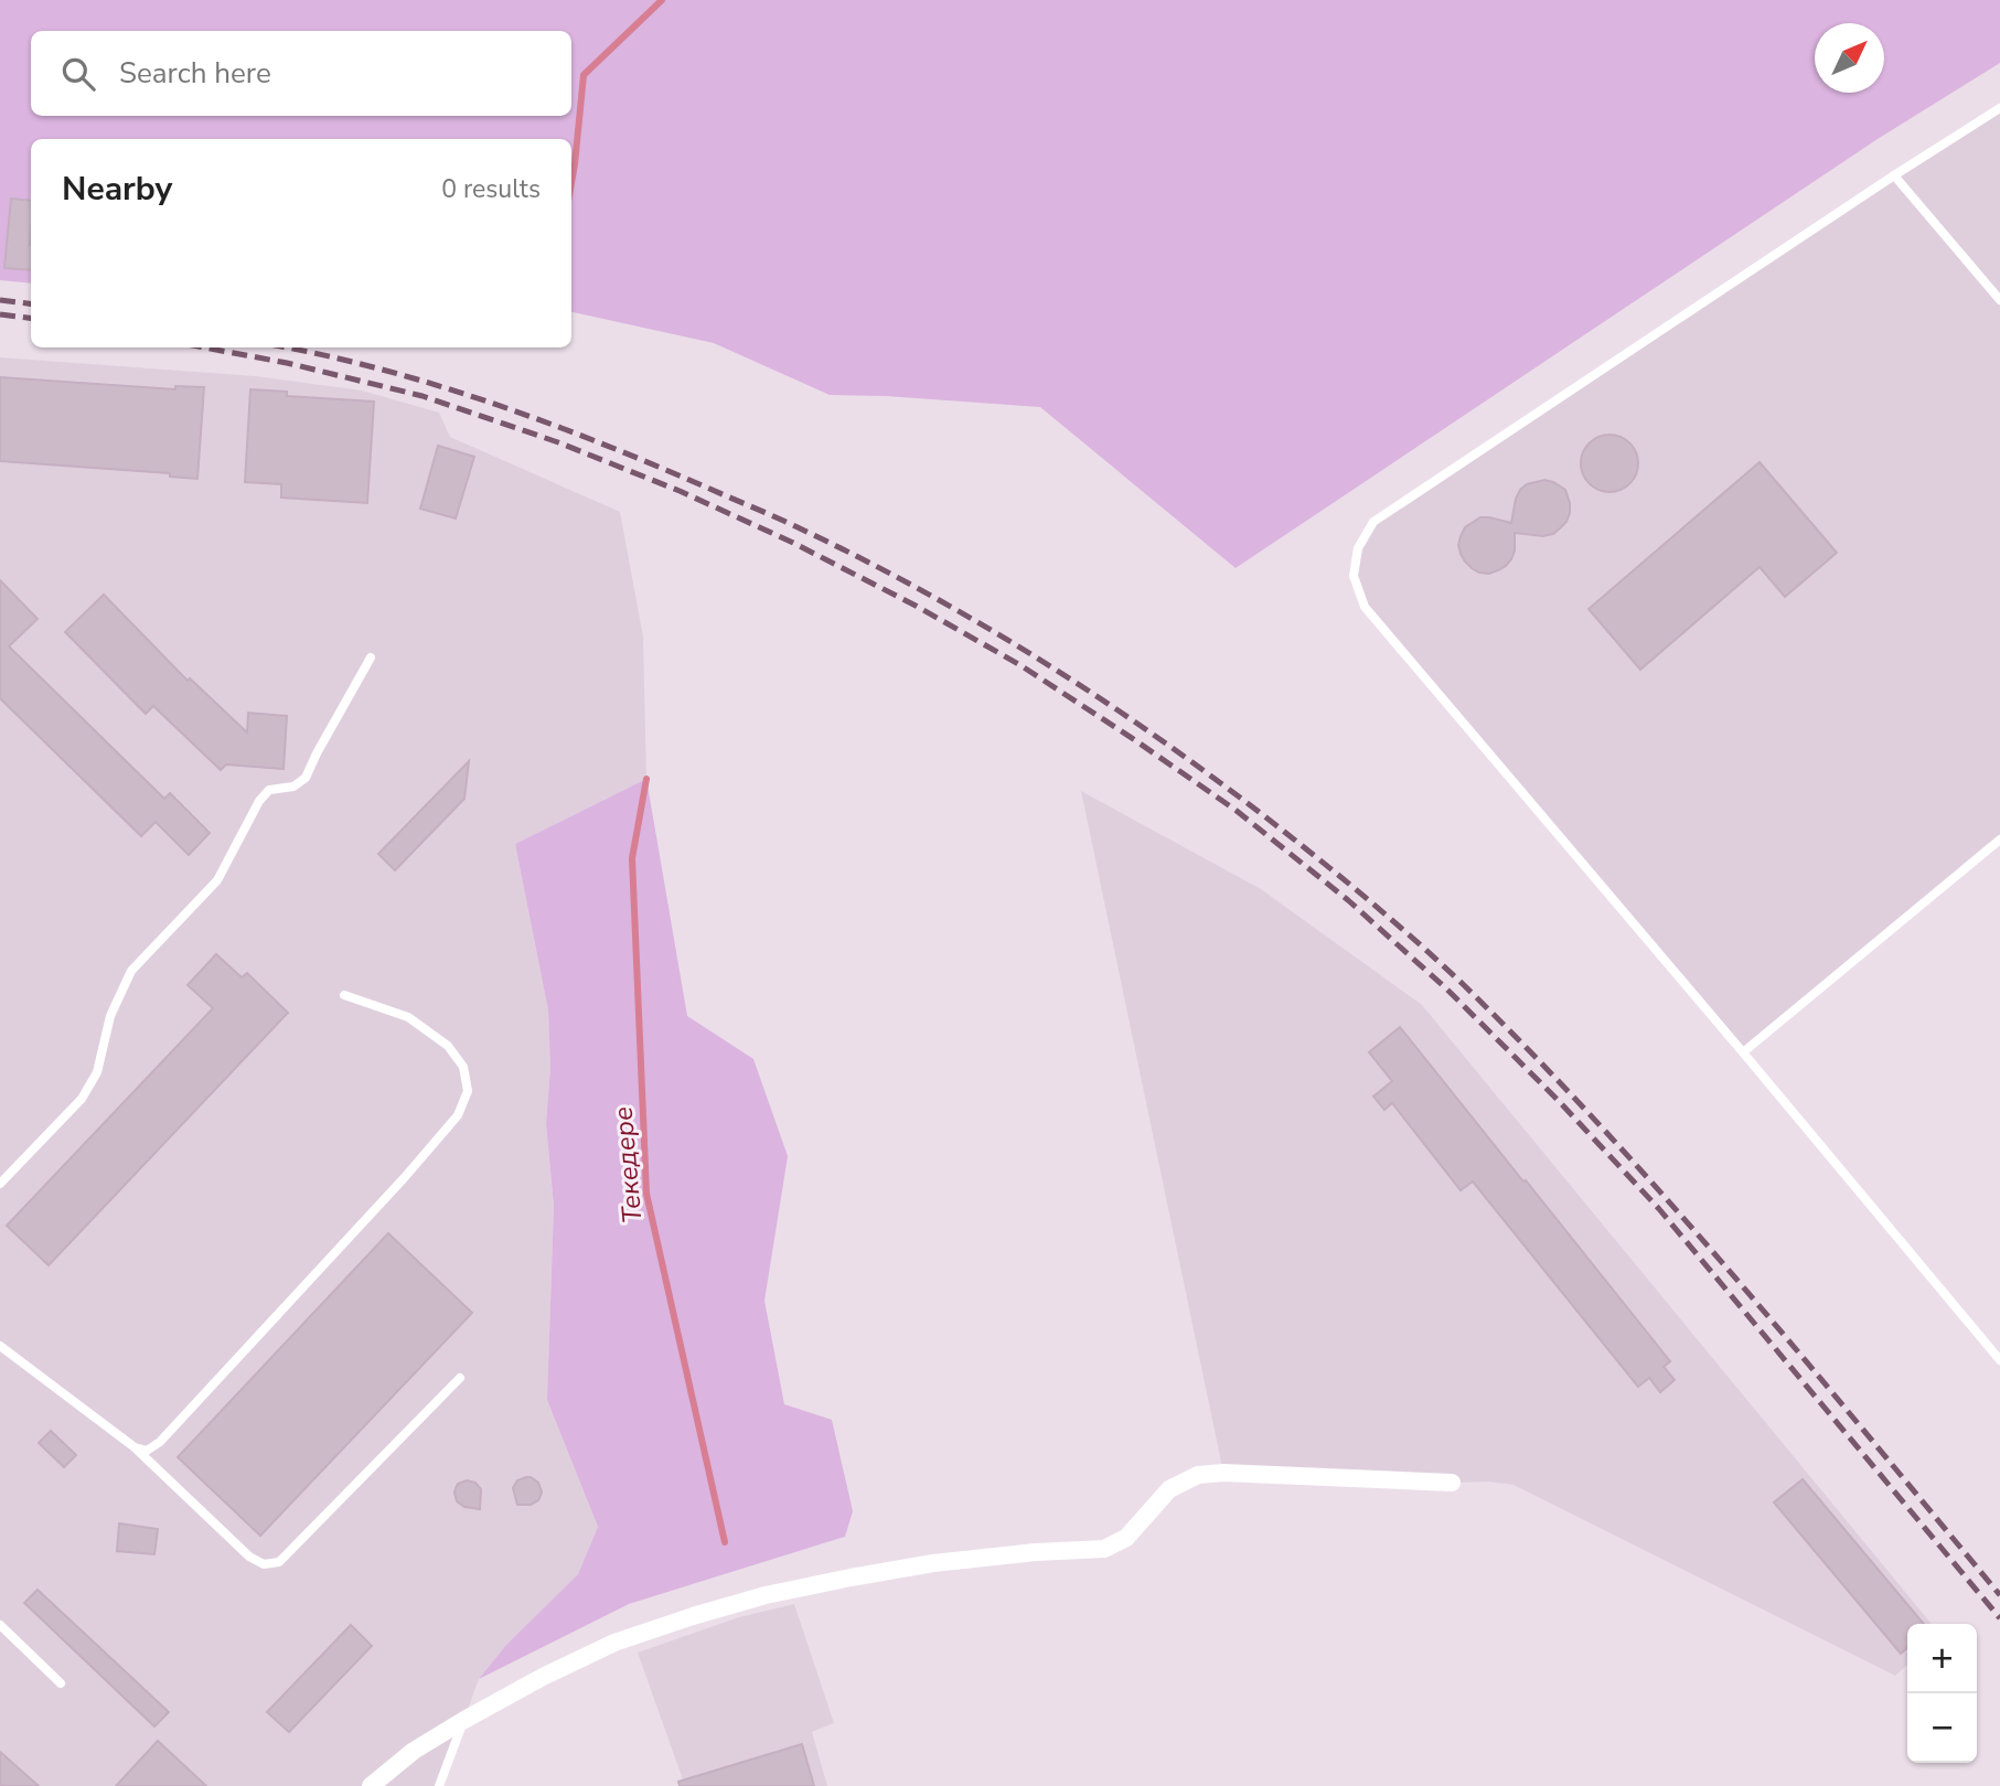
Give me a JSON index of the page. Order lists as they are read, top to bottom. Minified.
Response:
{"water":["Текедере"],"north":"top right","page":{"search":"Search here","heading":["Nearby","0 results"],"map_buttons":["+","−"]}}
